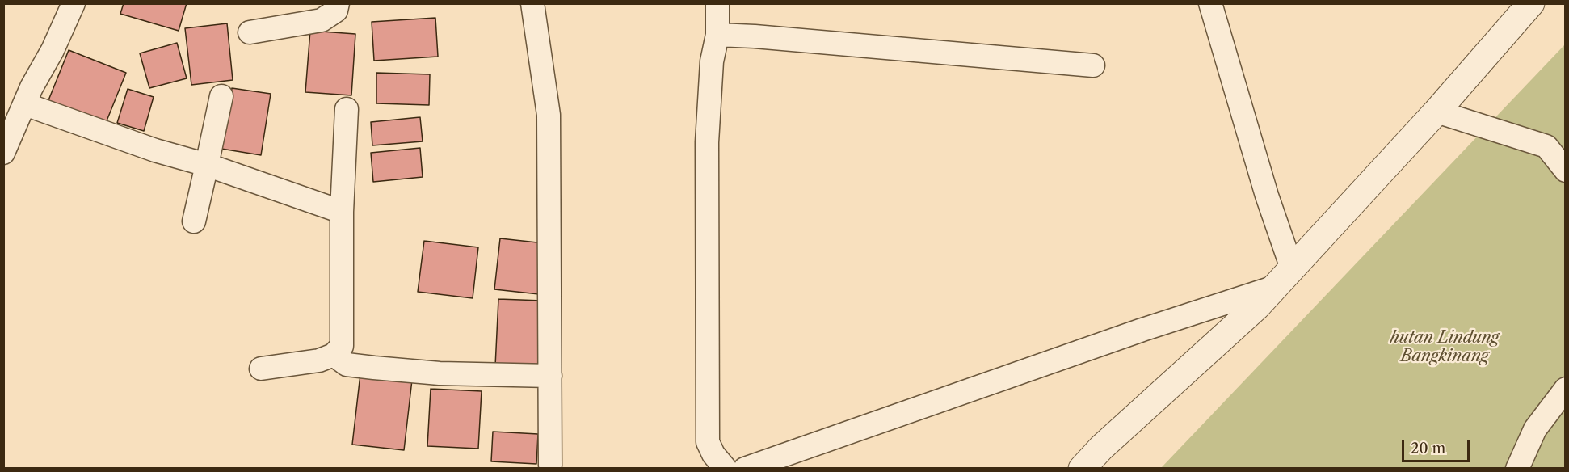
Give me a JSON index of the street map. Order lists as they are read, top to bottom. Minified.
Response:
{"parks":["hutan Lindung Bangkinang"],"scale_bar":"20 m"}
